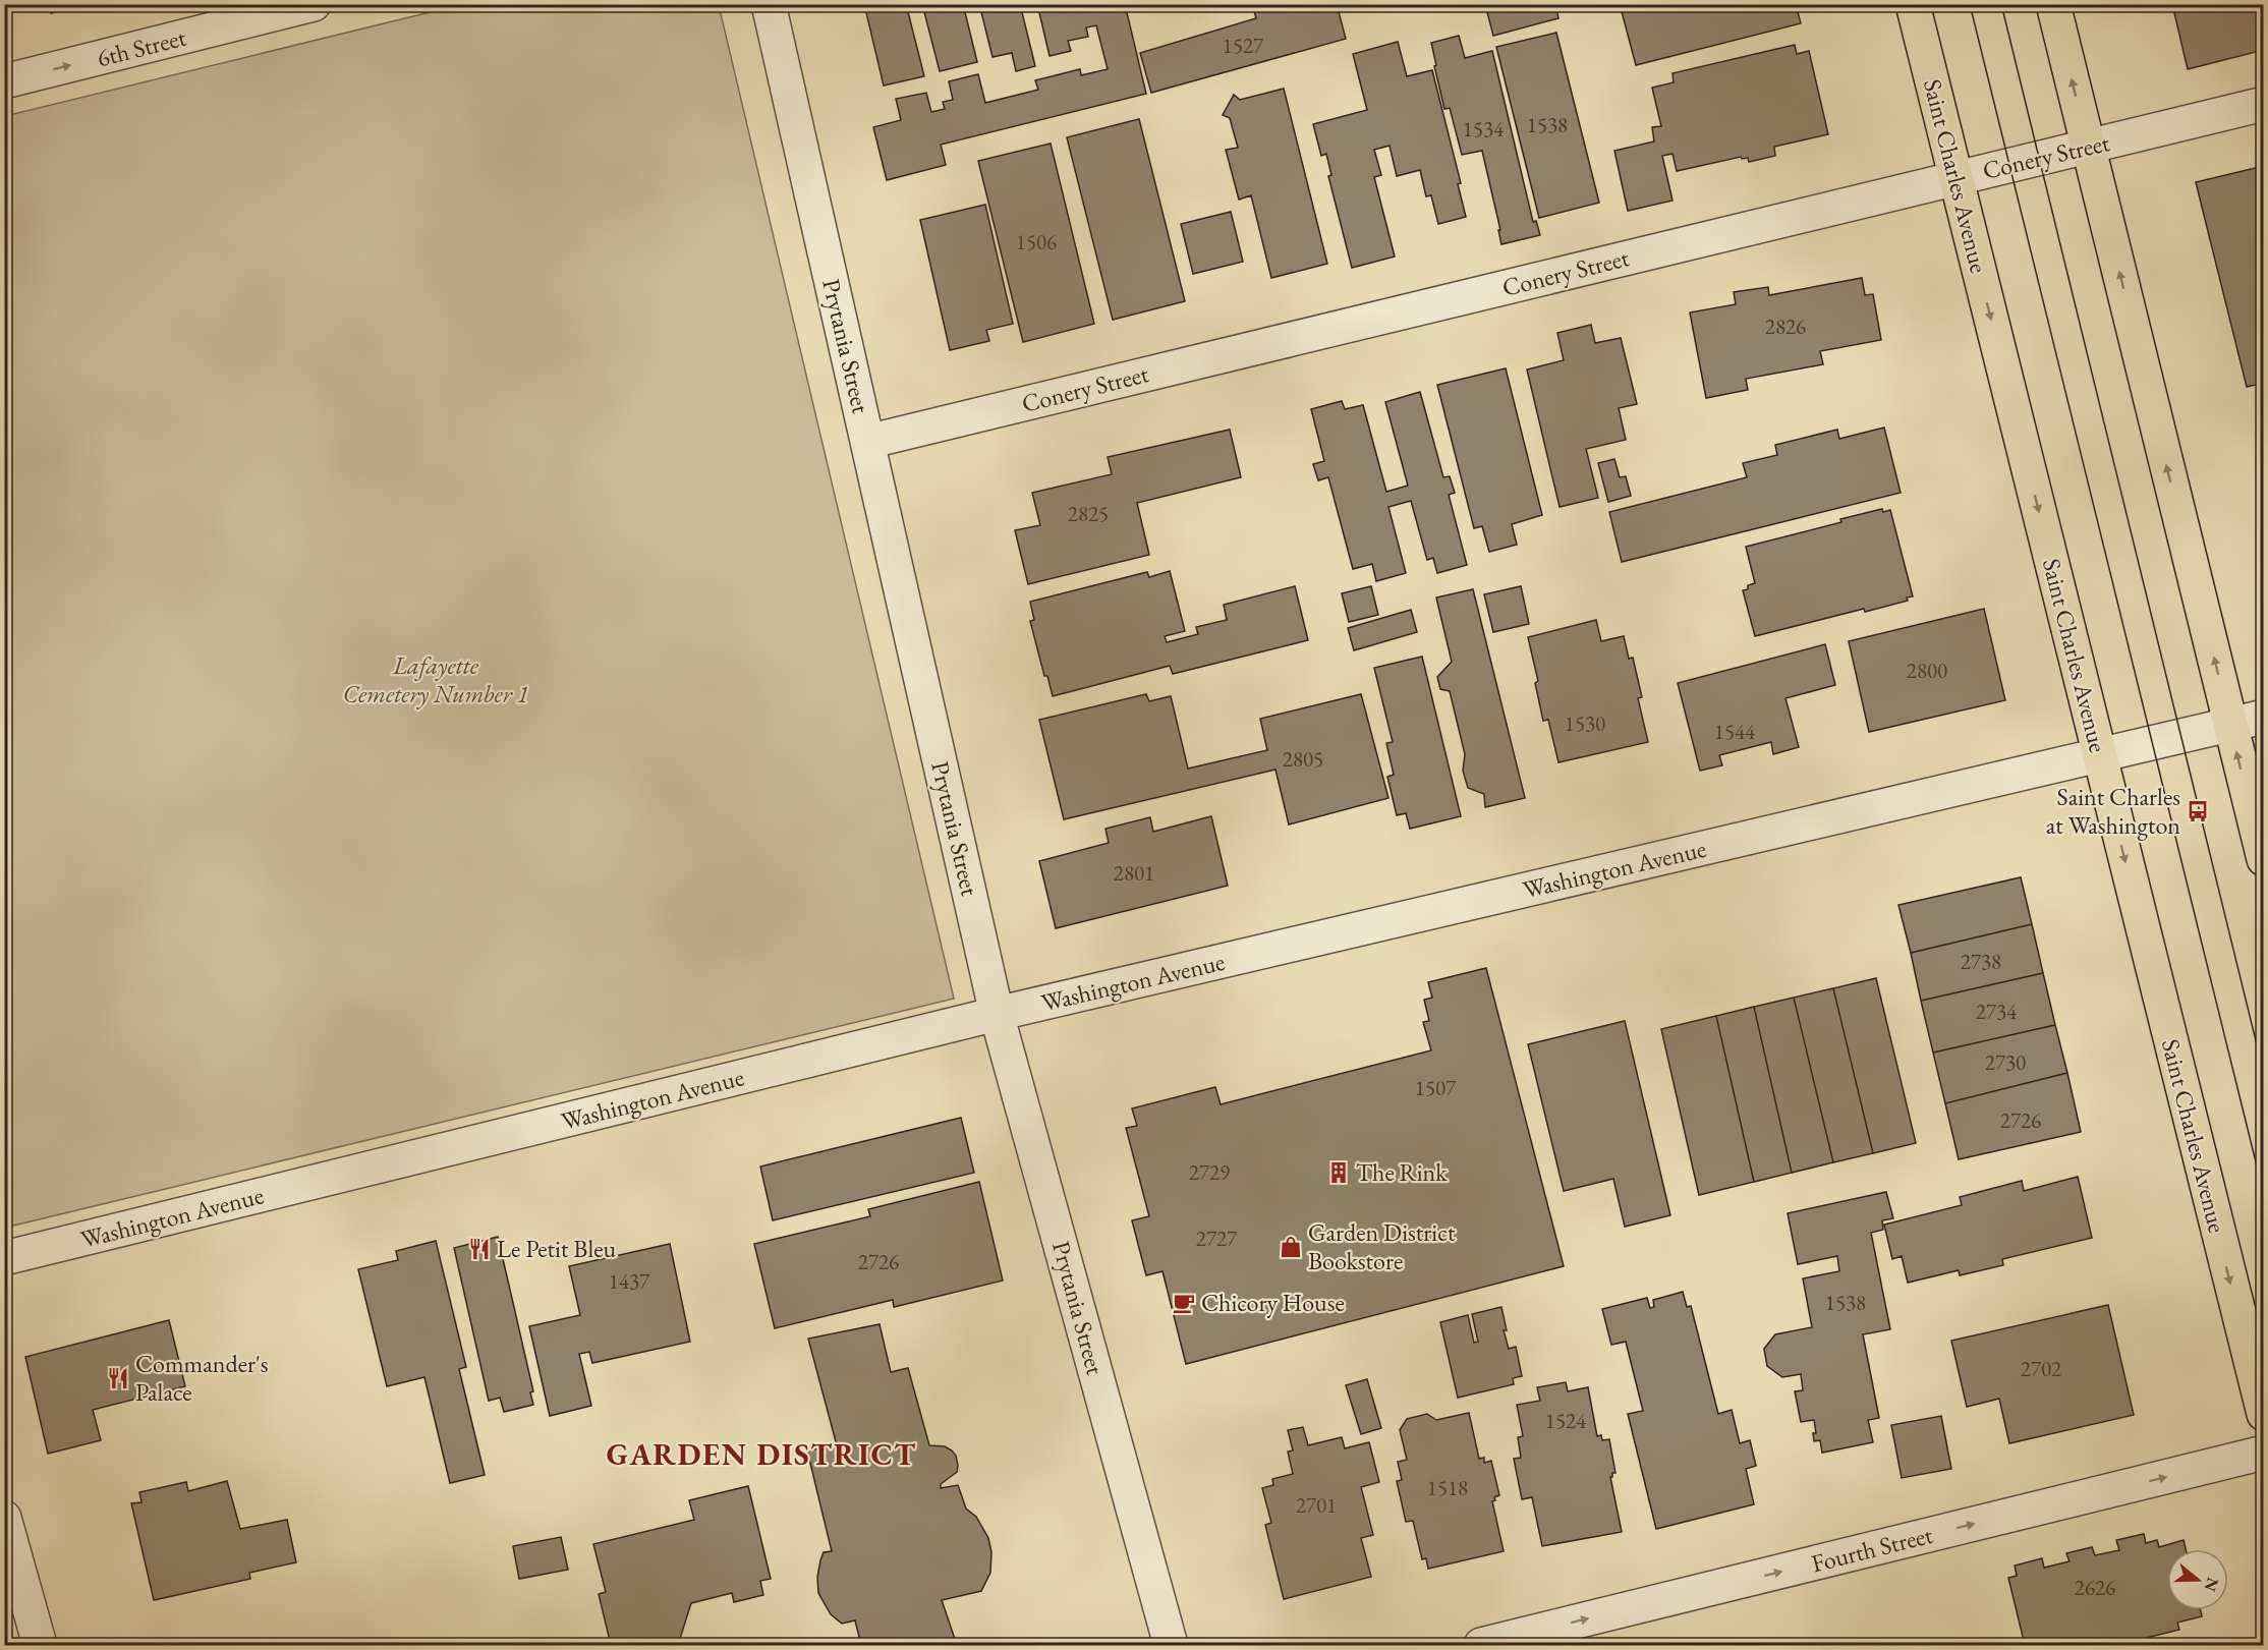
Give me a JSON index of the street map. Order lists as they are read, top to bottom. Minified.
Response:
{"streets":{"main road":["Saint Charles Avenue"],"street":["6th Street","Conery Street","Prytania Street","Washington Avenue","Fourth Street"]},"crossings":[["Conery Street","Saint Charles Avenue"],["Conery Street","Prytania Street"],["Saint Charles Avenue","Washington Avenue"],["Prytania Street","Washington Avenue"]],"one_way":["6th Street","Fourth Street"],"districts":["GARDEN DISTRICT"],"parks":["Lafayette Cemetery Number 1"],"places":{"bus stop":["Saint Charles at Washington"],"building":["The Rink"],"shop":["Garden District Bookstore"],"restaurant":["Le Petit Bleu","Commander's Palace"],"cafe":["Chicory House"]},"house_numbers":["1527","1538","1534","1506","2826","2825","2800","1530","1544","2805","2801","2738","2734","2730","1507","2726","2729","2727","2726","1437","1538","2702","1524","1518","2701","2626"],"north":"right"}
